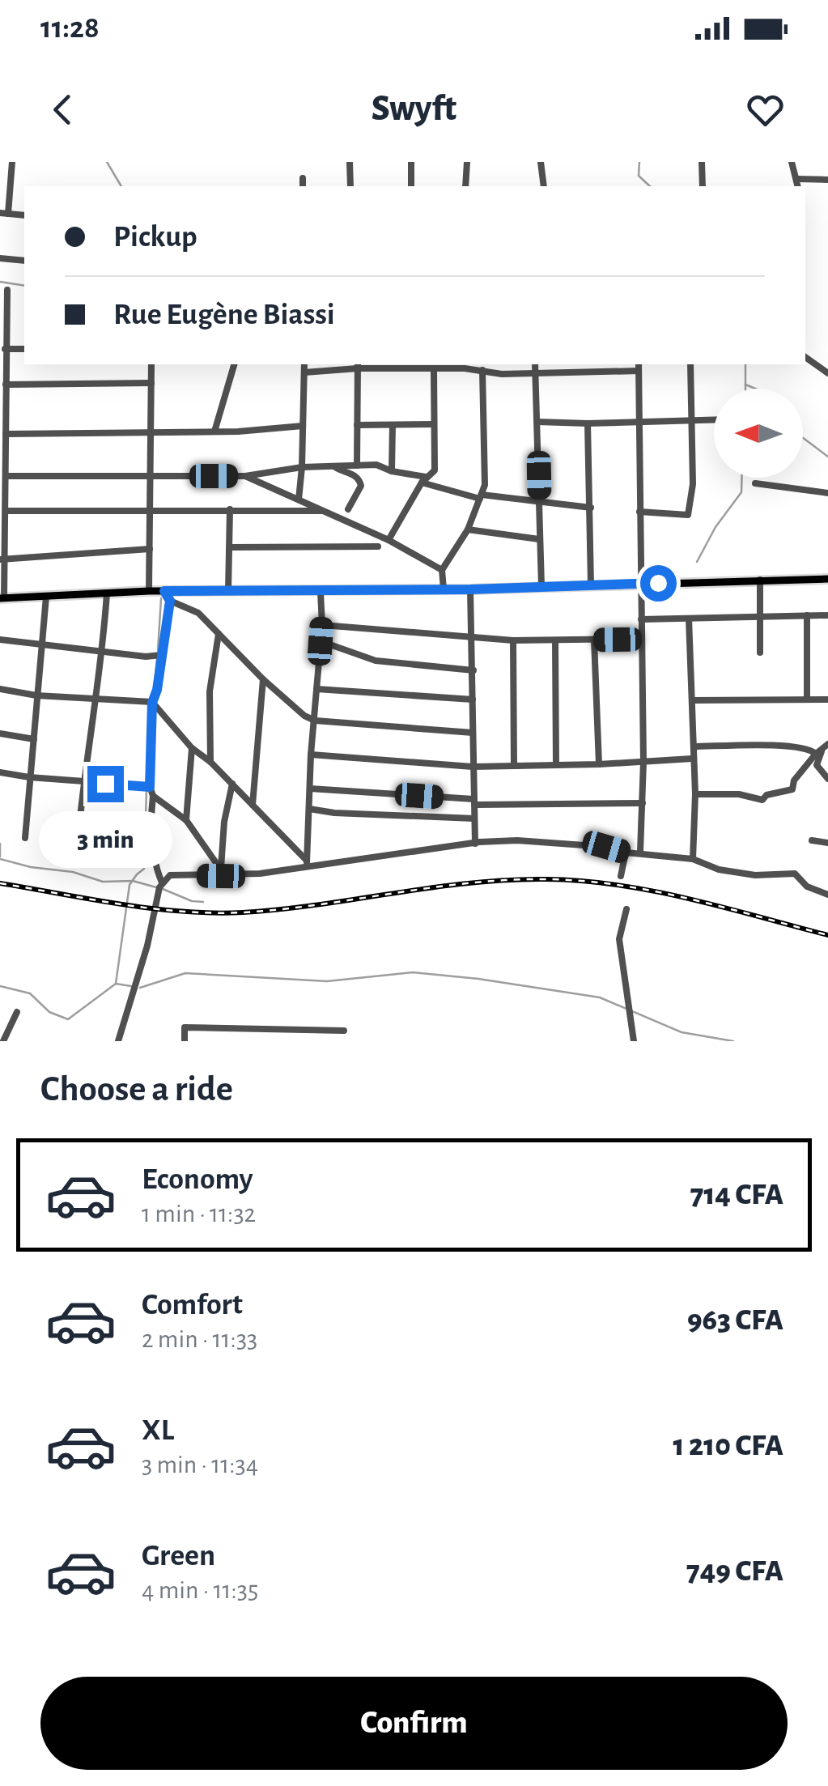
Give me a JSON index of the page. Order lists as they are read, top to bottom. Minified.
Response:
{"north":"left","page":{"status":"11:28","header":"Swyft","banner":["Pickup","Rue Eugène Biassi"],"bubble":"3 min","heading":"Choose a ride","list":[{"name":"Economy","note":"1 min · 11:32","value":"714 CFA"},{"name":"Comfort","note":"2 min · 11:33","value":"963 CFA"},{"name":"XL","note":"3 min · 11:34","value":"1 210 CFA"},{"name":"Green","note":"4 min · 11:35","value":"749 CFA"}],"buttons":"Confirm"}}
